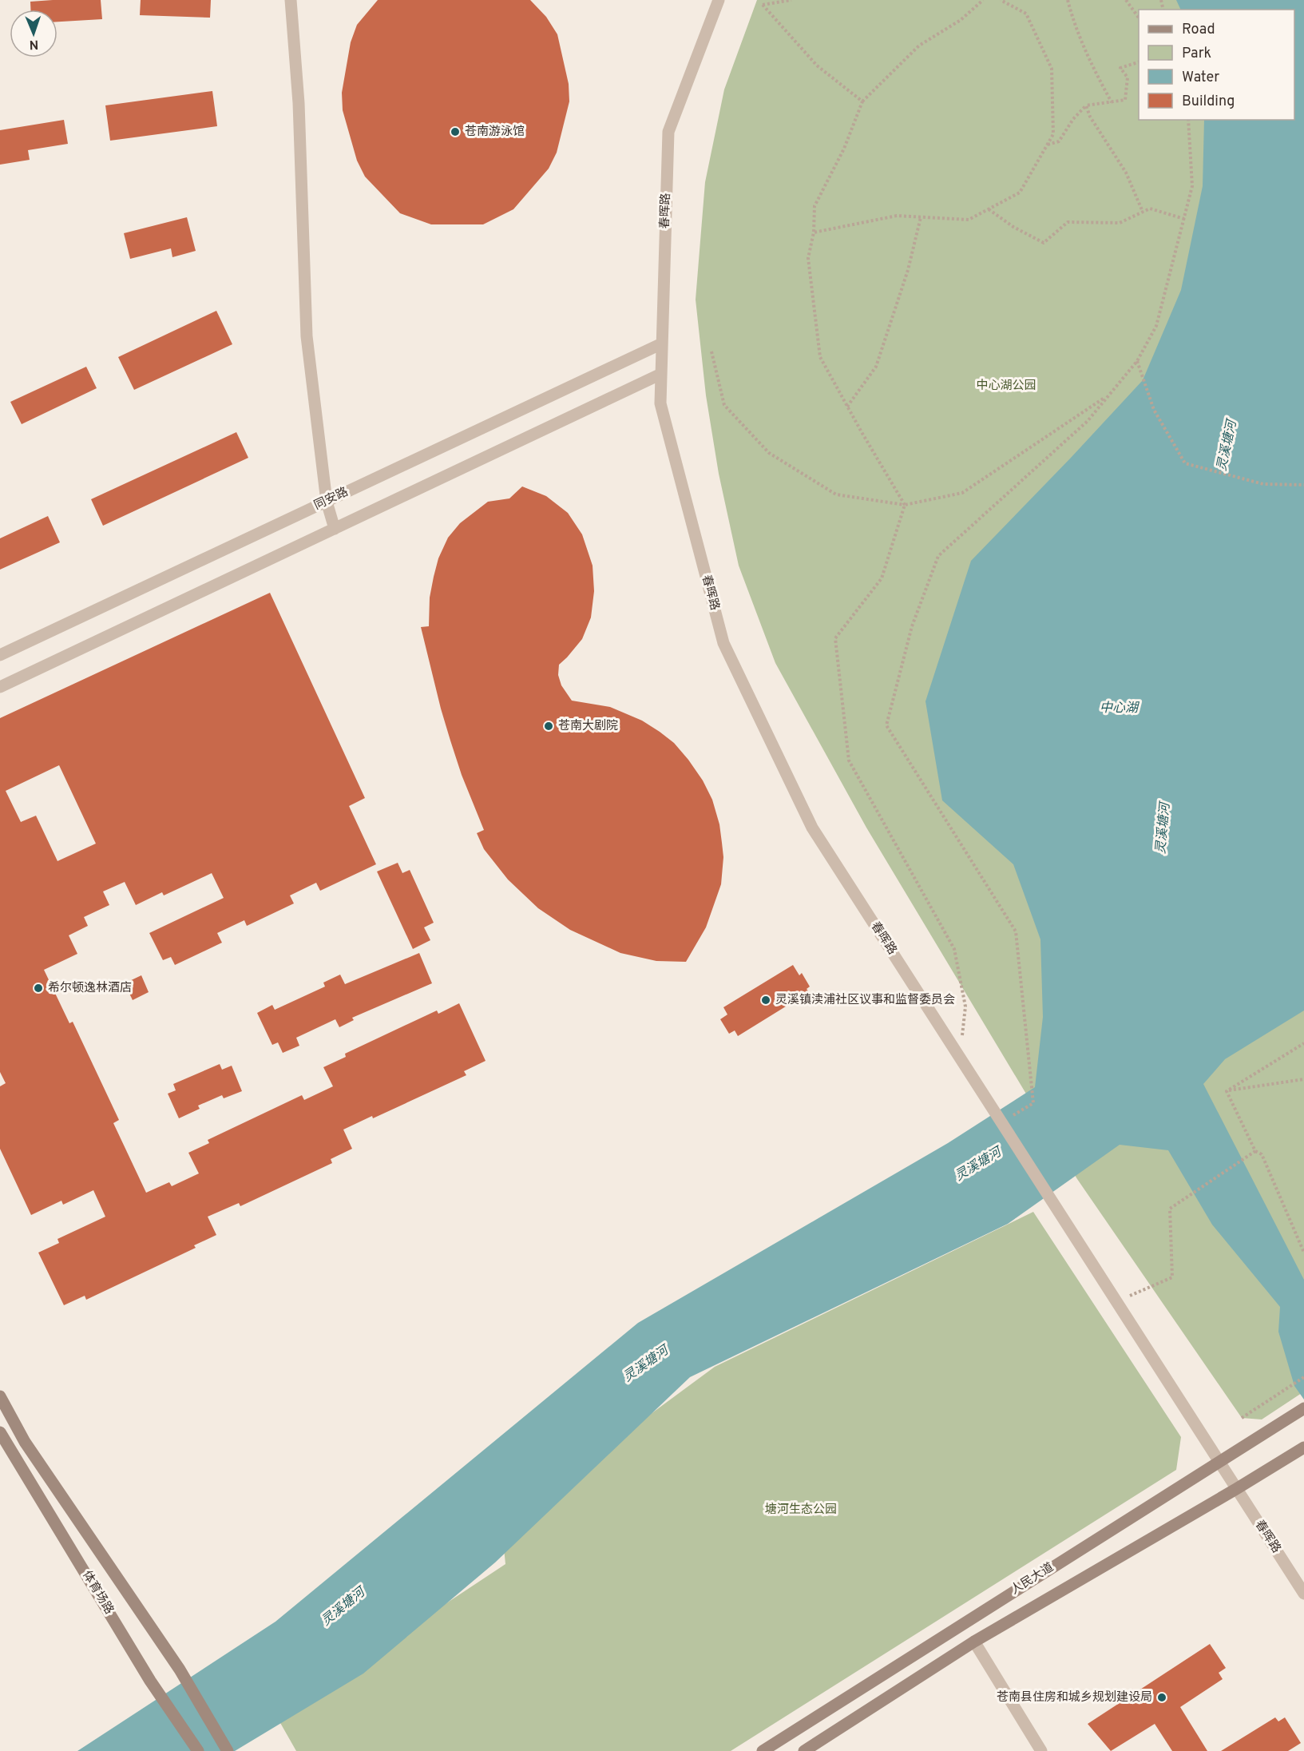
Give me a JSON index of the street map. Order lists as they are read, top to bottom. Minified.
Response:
{"streets":{"main road":["人民大道","体育场路"],"street":["春晖路","同安路"]},"crossings":[["春晖路","同安路"],["春晖路","人民大道"]],"water":["灵溪塘河","中心湖"],"parks":["中心湖公园","塘河生态公园"],"places":["苍南游泳馆","苍南大剧院","希尔顿逸林酒店","灵溪镇渎浦社区议事和监督委员会","苍南县住房和城乡规划建设局"],"legend":["Road","Park","Water","Building"],"north":"bottom"}
